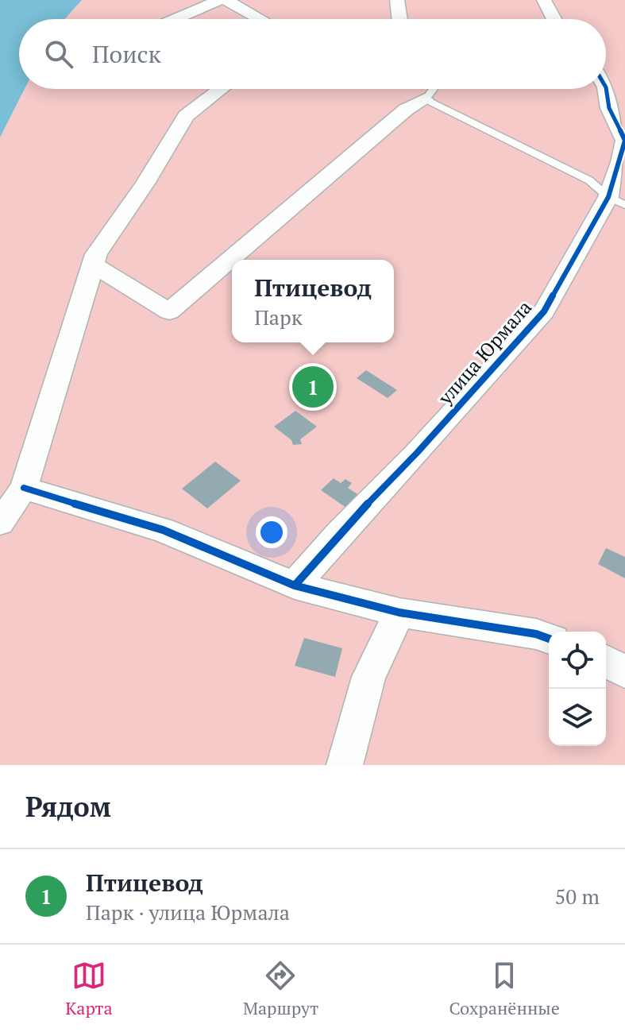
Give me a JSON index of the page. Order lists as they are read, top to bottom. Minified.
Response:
{"streets":{"street":["улица Юрмала"]},"page":{"search":"Поиск","popup":["Птицевод","Парк"],"pins":"1","heading":"Рядом","list":[{"mark":"1","name":"Птицевод","note":"Парк · улица Юрмала","value":"50 m"}],"nav":["Карта","Маршрут","Сохранённые"]}}
